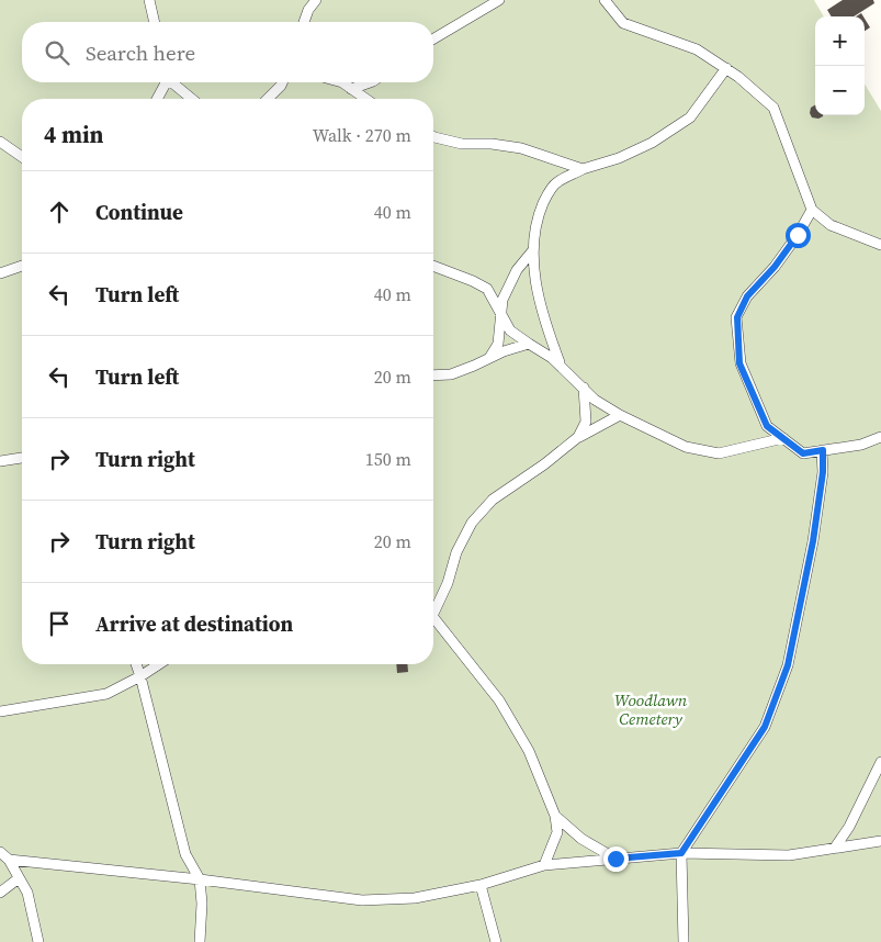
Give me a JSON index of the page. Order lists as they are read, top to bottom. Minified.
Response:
{"parks":["Woodlawn Cemetery"],"page":{"map_buttons":["+","−"],"search":"Search here","heading":["4 min","Walk · 270 m"],"list":[["Continue","40 m"],["Turn left","40 m"],["Turn left","20 m"],["Turn right","150 m"],["Turn right","20 m"],"Arrive at destination"]}}
